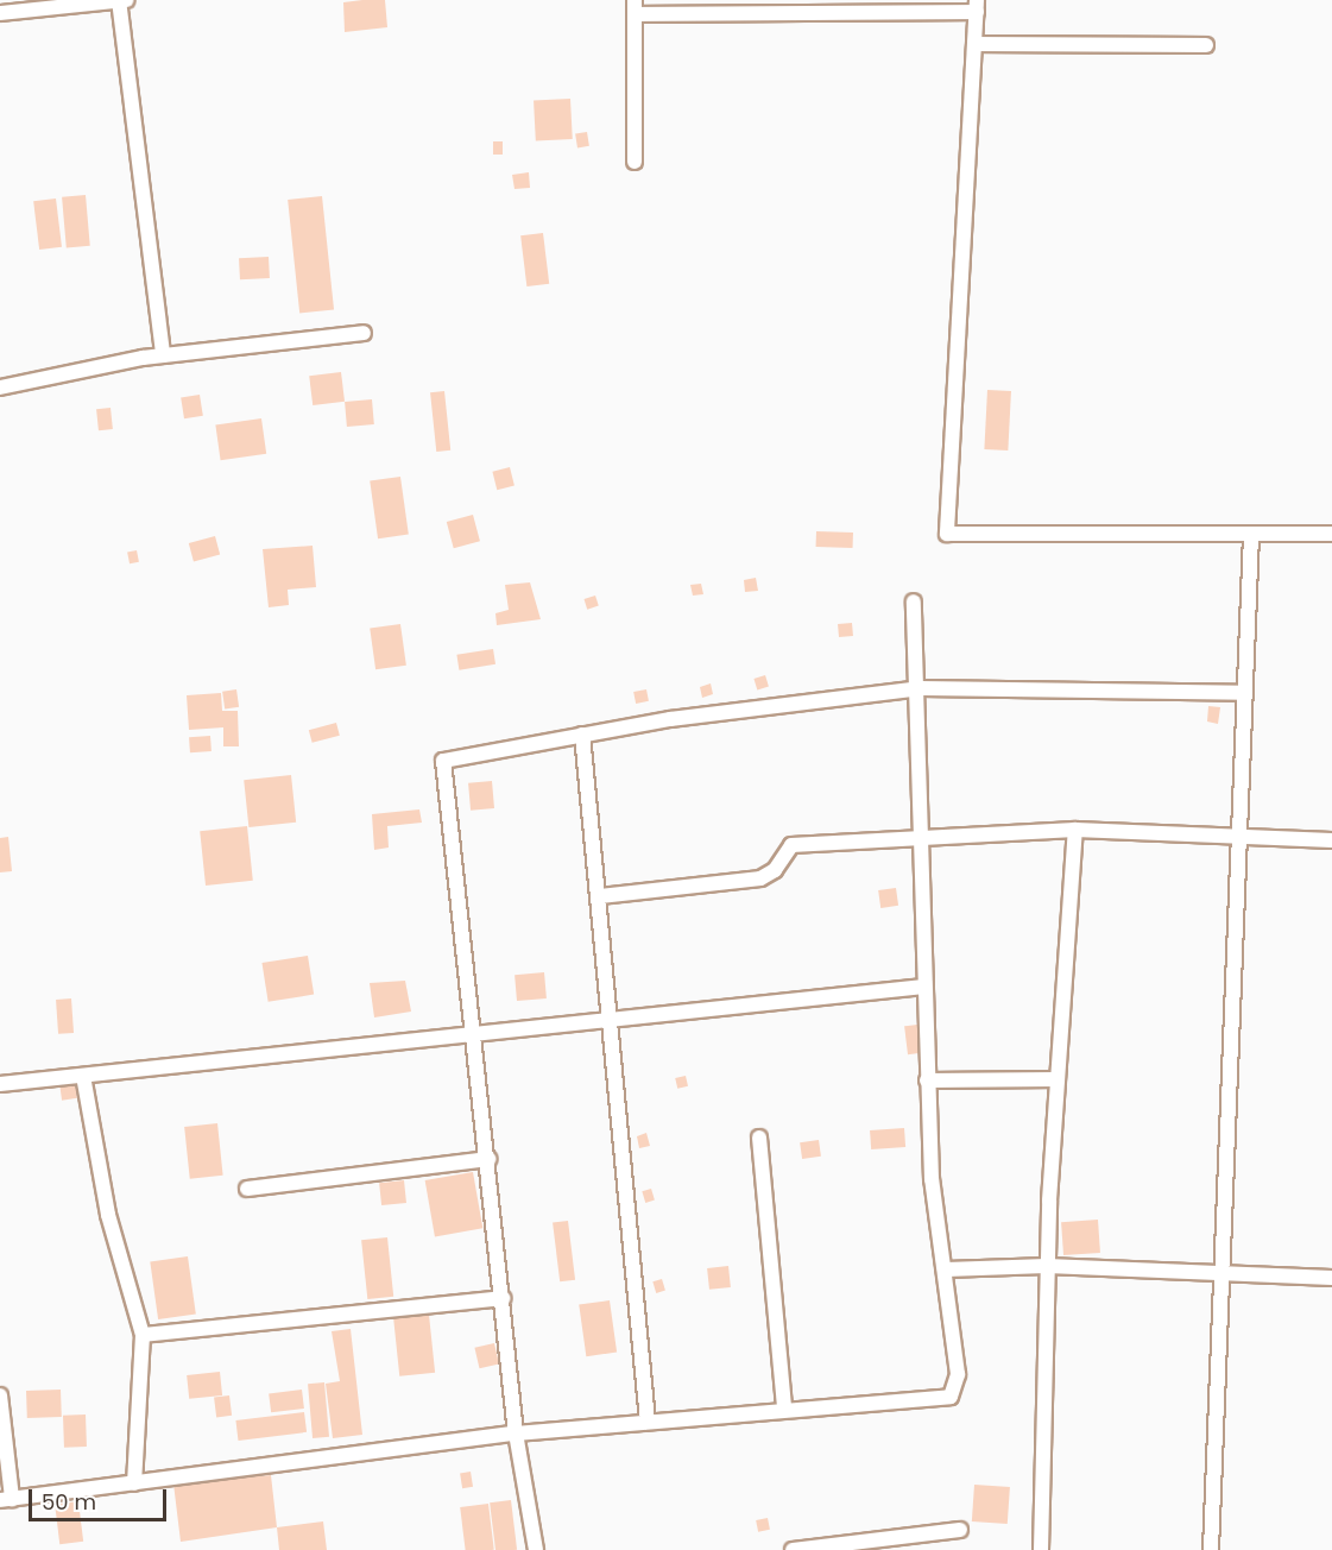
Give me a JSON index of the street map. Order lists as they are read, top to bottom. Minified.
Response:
{"scale_bar":"50 m"}
